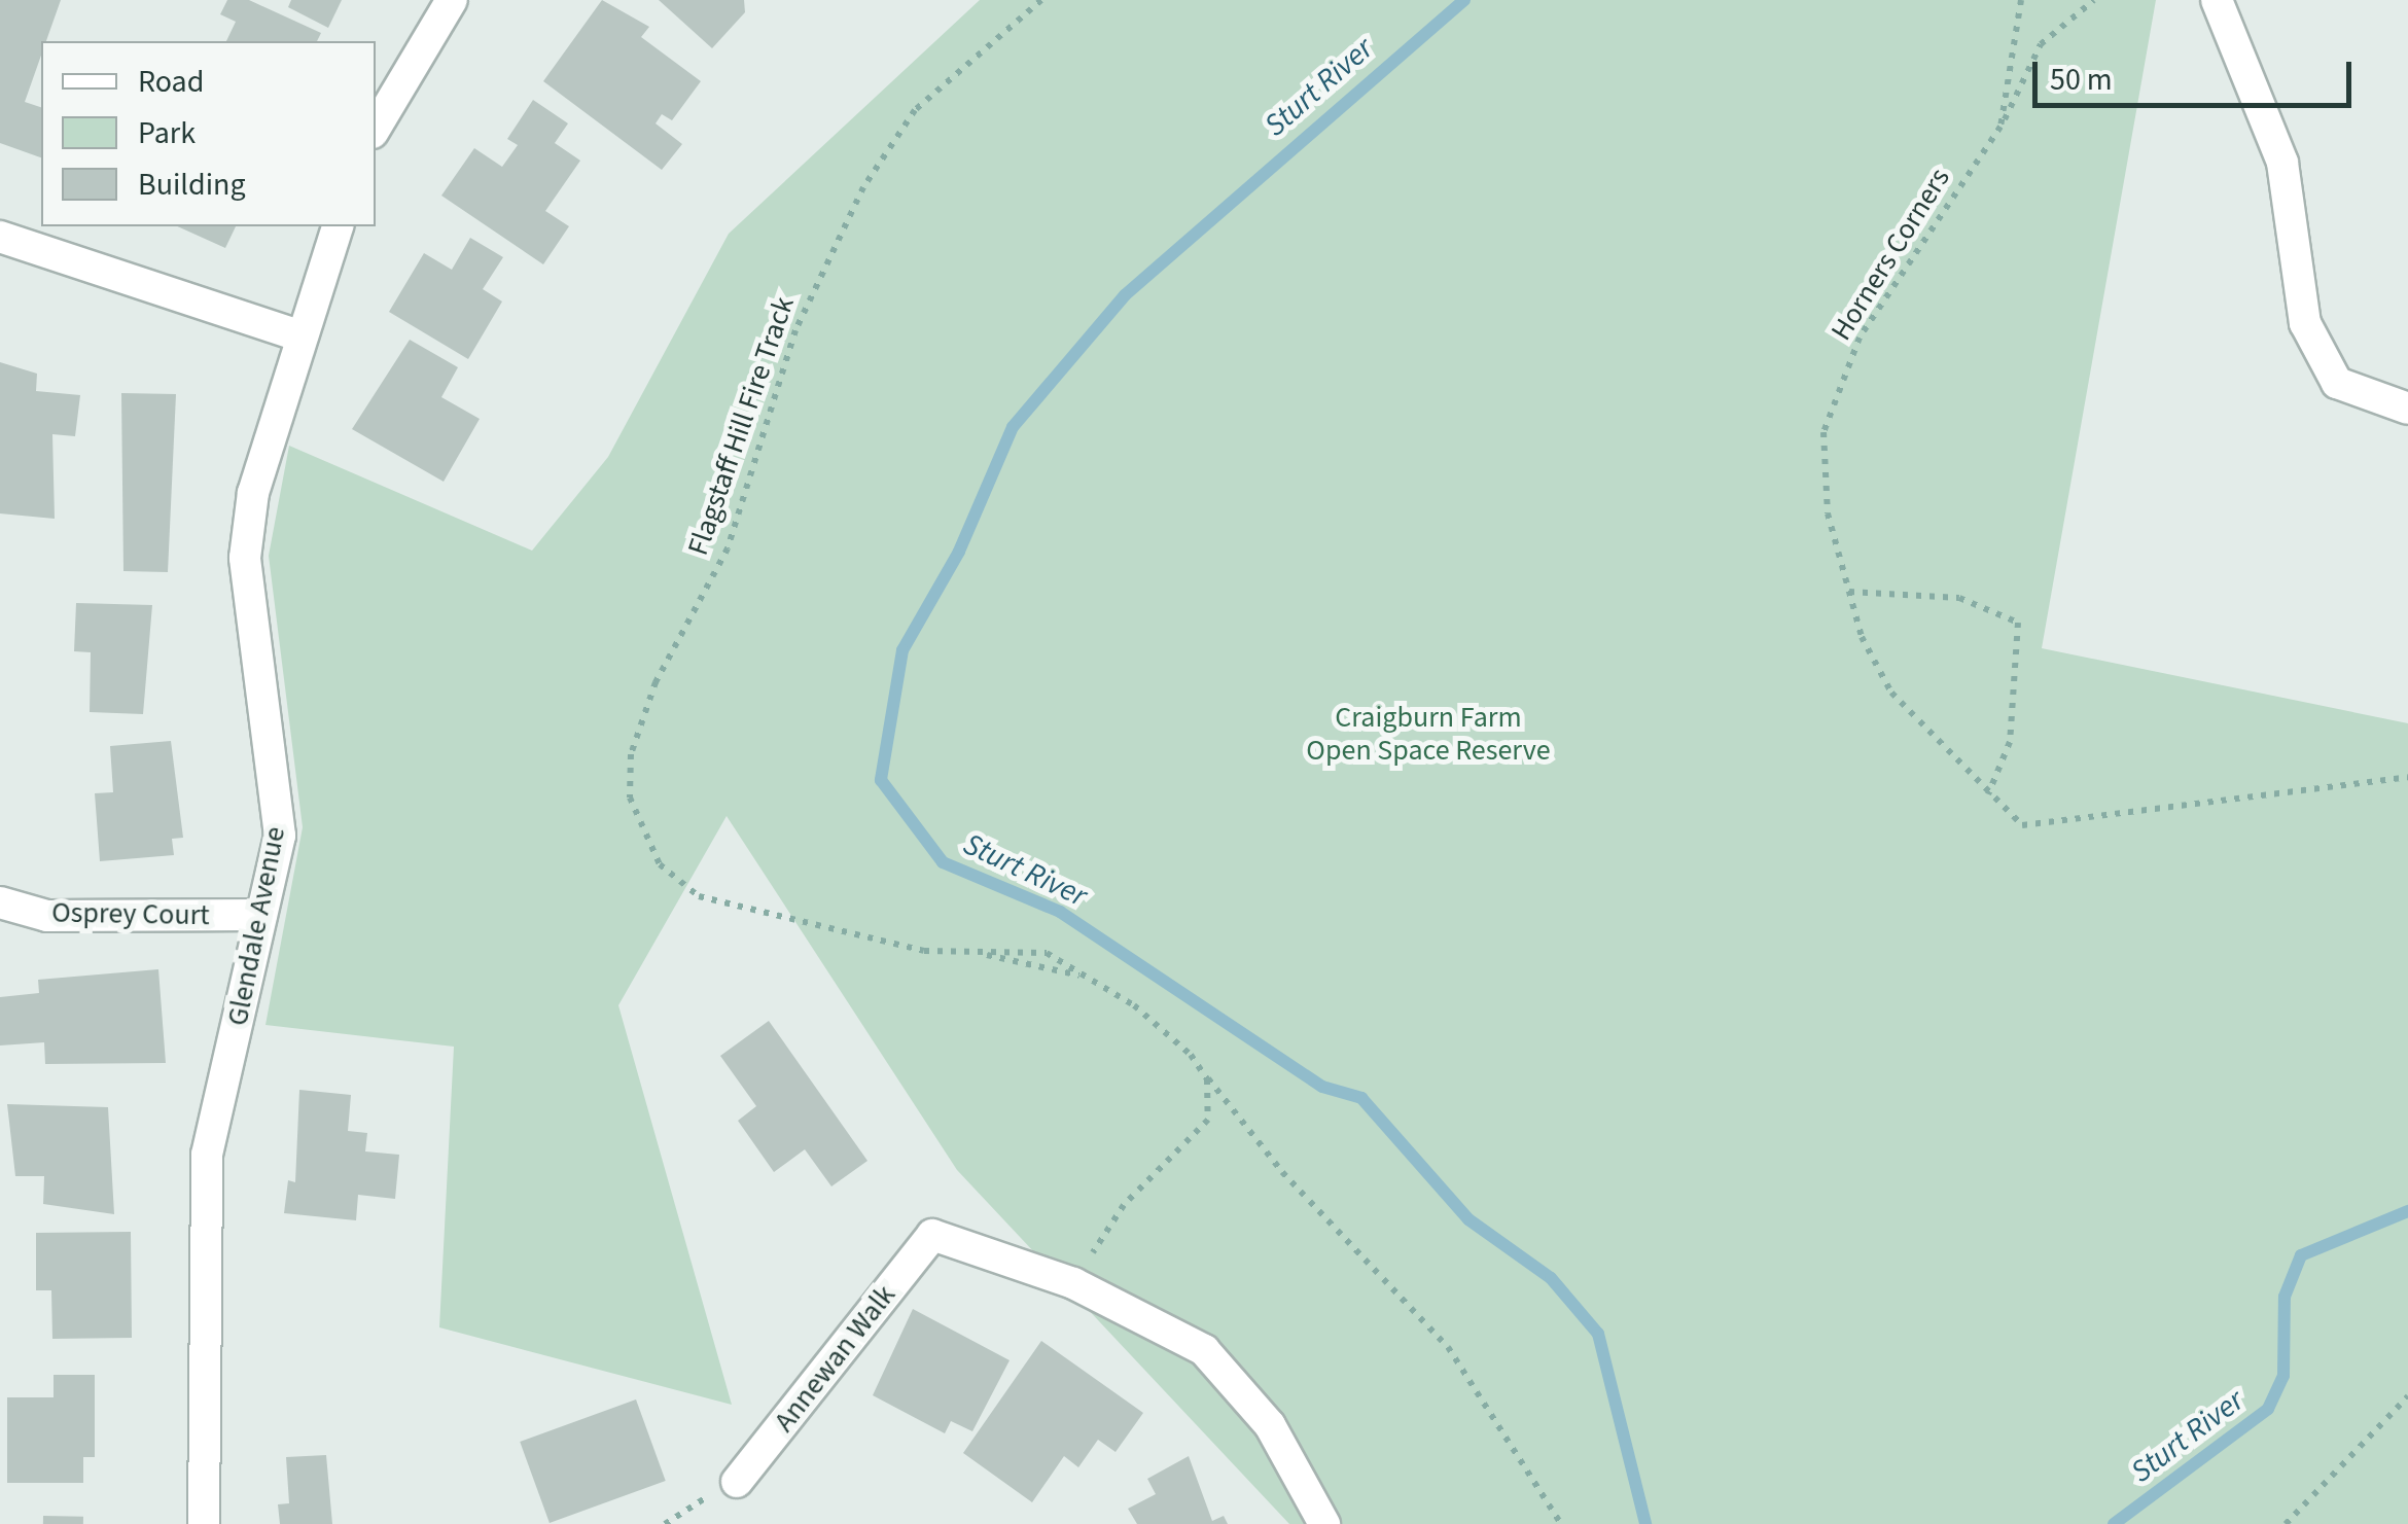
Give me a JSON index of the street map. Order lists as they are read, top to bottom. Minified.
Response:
{"streets":{"street":["Osprey Court","Glendale Avenue","Annewan Walk"],"path":["Horners Corners","Flagstaff Hill Fire Track"]},"crossings":[["Flagstaff Hill Fire Track","Annewan Walk"],["Osprey Court","Glendale Avenue"]],"water":["Sturt River"],"parks":["Craigburn Farm Open Space Reserve"],"legend":["Road","Park","Building"],"scale_bar":"50 m"}
